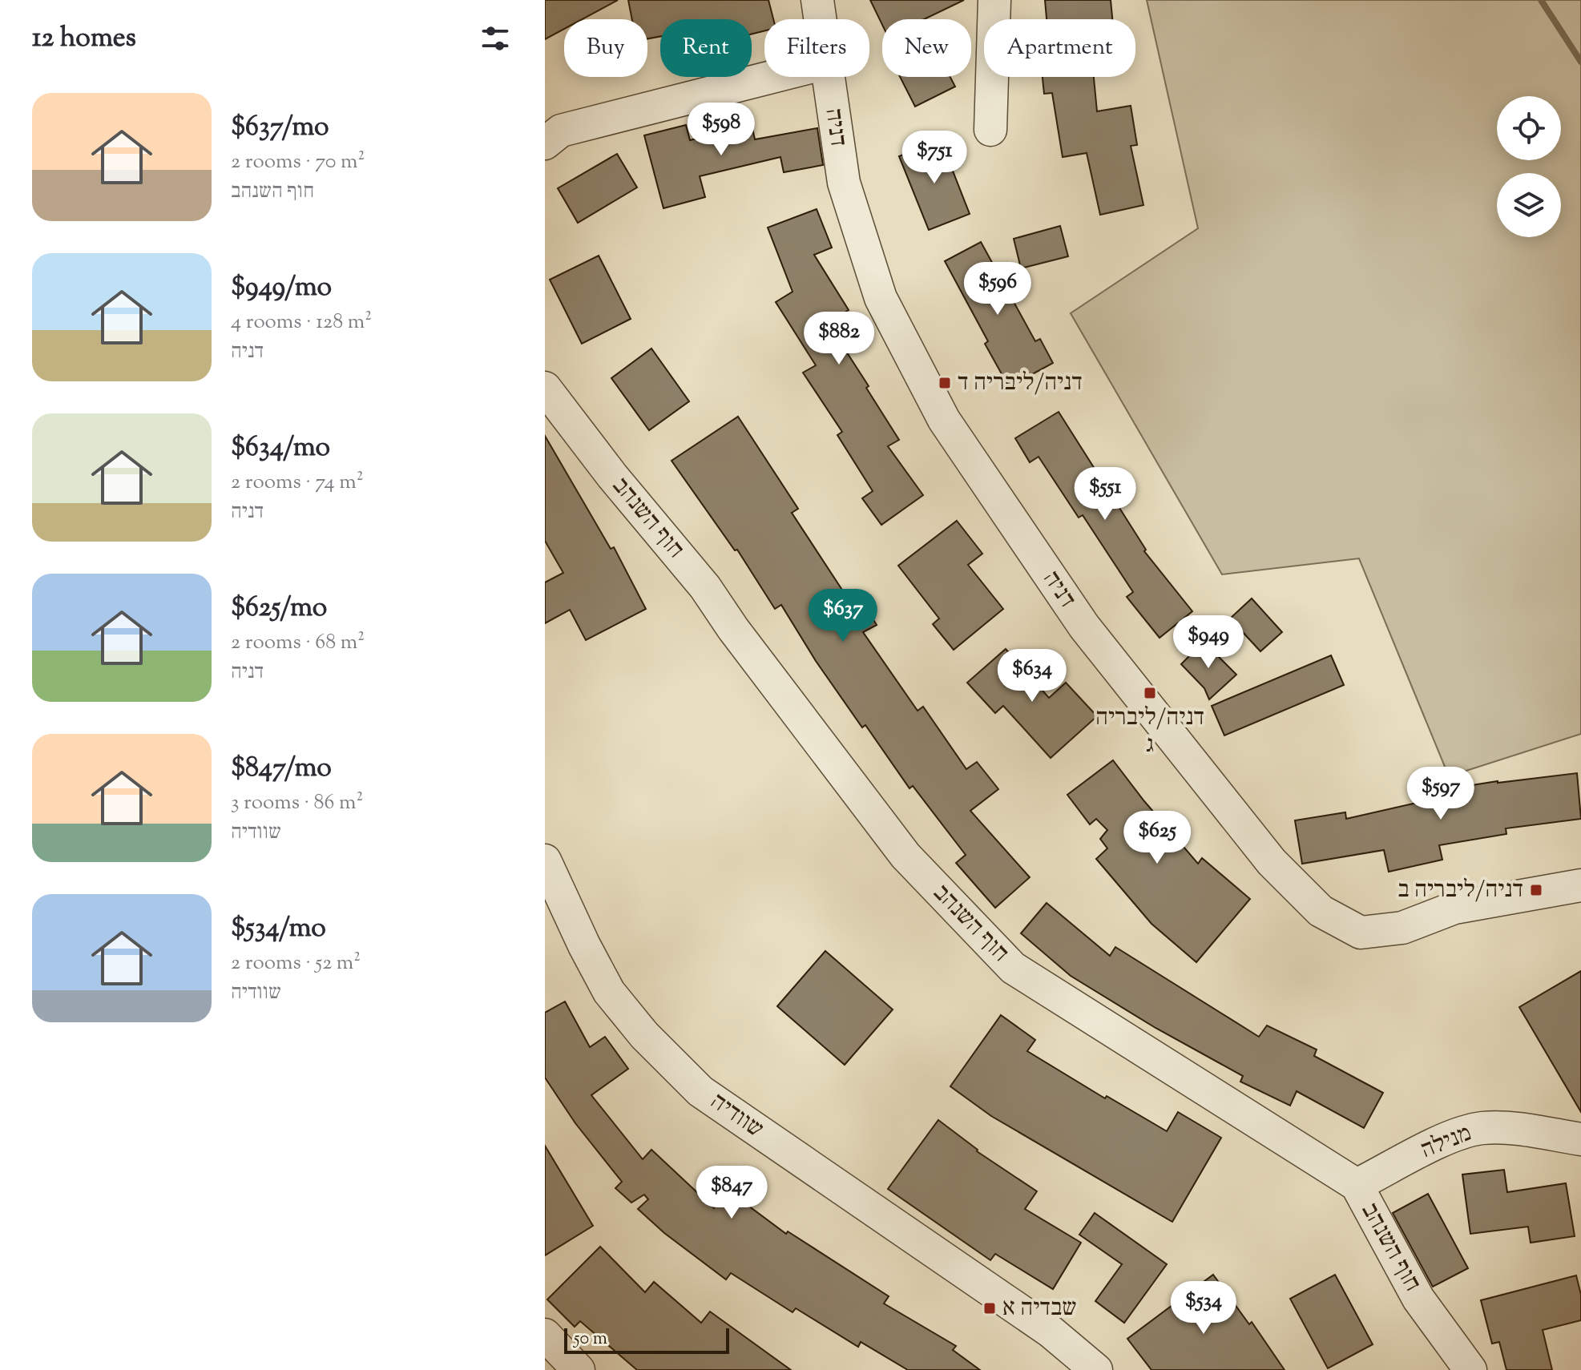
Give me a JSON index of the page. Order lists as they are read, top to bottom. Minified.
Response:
{"streets":{"street":["דניה","חוף השנהב","שוודיה","מנילה"]},"crossings":[["חוף השנהב","מנילה"]],"places":{"transit":["דניה/ליבריה ד","דניה/ליבריה ג","דניה/ליבריה ב","שבדיה א"]},"scale_bar":"50 m","page":{"heading":"12 homes","chip":["Buy","Rent","Filters","New","Apartment"],"list":[{"name":"$637/mo","note":"2 rooms · 70 m² · חוף השנהב"},{"name":"$949/mo","note":"4 rooms · 128 m² · דניה"},{"name":"$634/mo","note":"2 rooms · 74 m² · דניה"},{"name":"$625/mo","note":"2 rooms · 68 m² · דניה"},{"name":"$847/mo","note":"3 rooms · 86 m² · שוודיה"},{"name":"$534/mo","note":"2 rooms · 52 m² · שוודיה"}],"price":["$598","$751","$596","$882","$551","$637","$949","$634","$597","$625","$847","$534"],"scale":"50 m"}}
